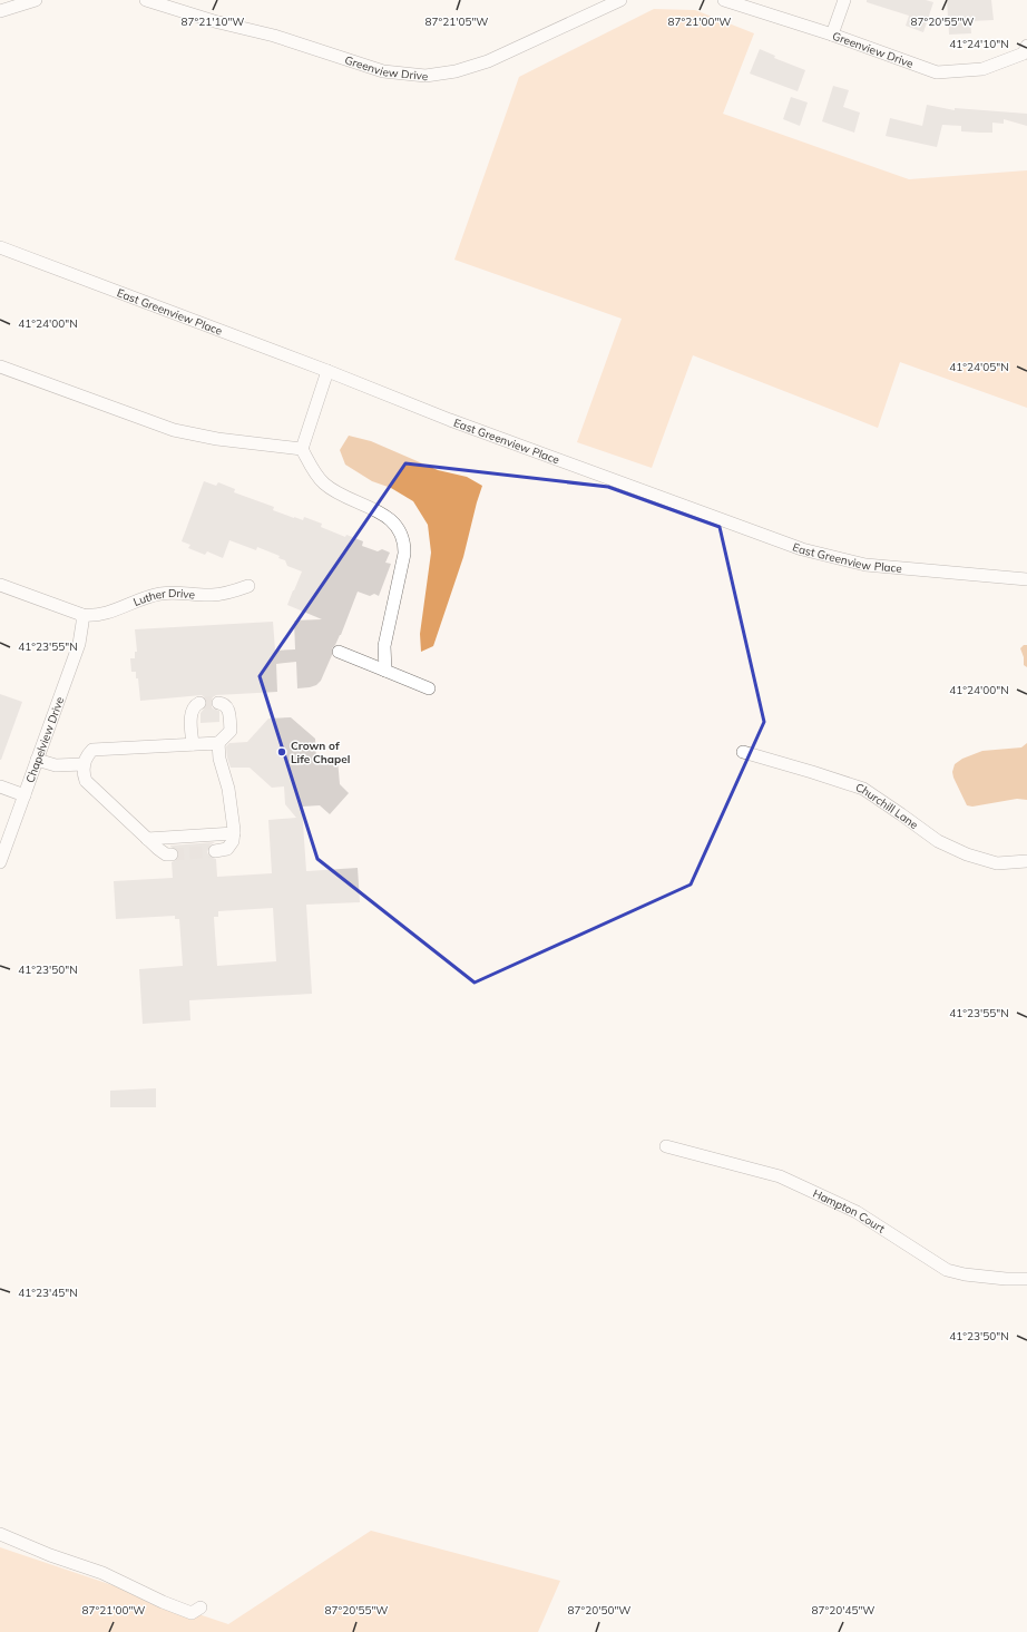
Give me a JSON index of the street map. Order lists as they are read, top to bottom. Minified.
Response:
{"streets":{"street":["Greenview Drive","East Greenview Place","Luther Drive","Chapelview Drive","Churchill Lane","Hampton Court"]},"crossings":[["Luther Drive","Chapelview Drive"]],"places":["Crown of Life Chapel"],"coordinates":["87°21'10\"W","87°21'05\"W","87°21'00\"W","87°20'55\"W","41°24'10\"N","41°24'00\"N","41°24'05\"N","41°23'55\"N","41°23'50\"N","41°23'45\"N","87°20'50\"W","87°20'45\"W"]}
